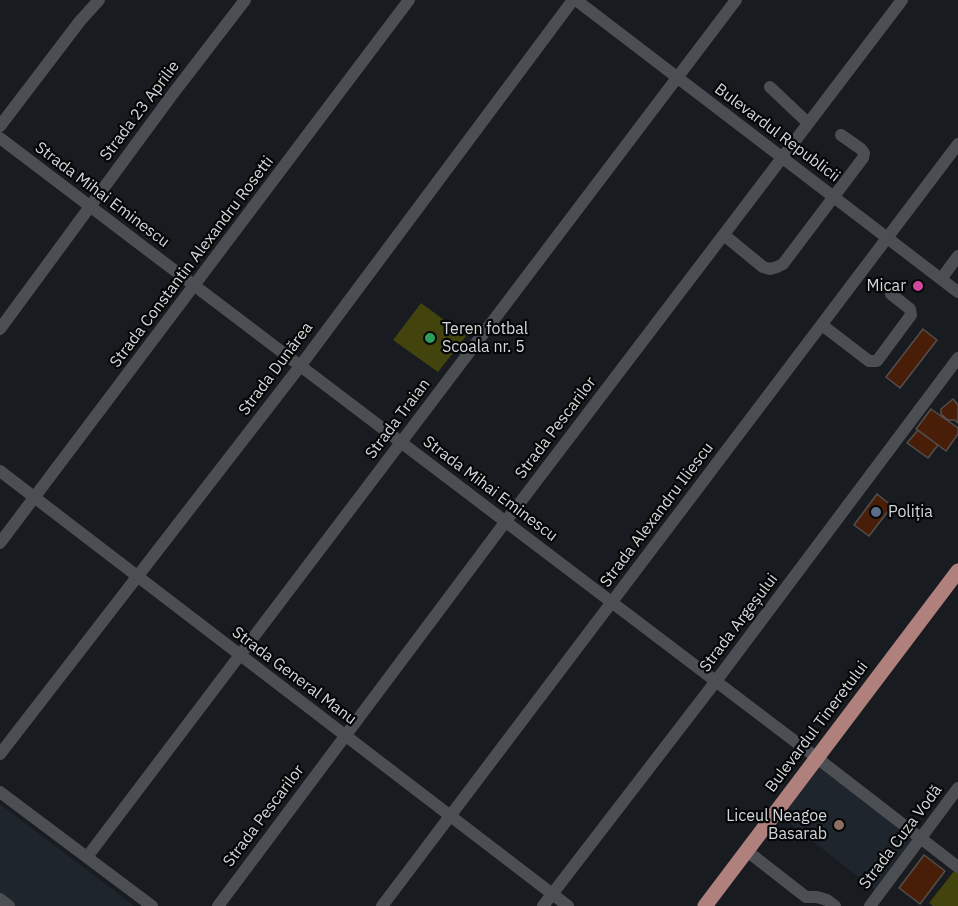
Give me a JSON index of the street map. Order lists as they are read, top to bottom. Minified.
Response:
{"streets":{"main road":["Bulevardul Tineretului"],"street":["Strada 23 Aprilie","Bulevardul Republicii","Strada Mihai Eminescu","Strada Constantin Alexandru Rosetti","Strada Dunărea","Strada Traian","Strada Pescarilor","Strada Alexandru Iliescu","Strada Argeșului","Strada General Manu","Strada Cuza Vodă"]},"crossings":[["Strada 23 Aprilie","Strada Mihai Eminescu"],["Bulevardul Republicii","Strada Dunărea"],["Bulevardul Republicii","Strada Traian"],["Bulevardul Republicii","Strada Pescarilor"],["Bulevardul Republicii","Strada Alexandru Iliescu"],["Strada Mihai Eminescu","Strada Constantin Alexandru Rosetti"],["Strada Mihai Eminescu","Strada Dunărea"],["Strada Mihai Eminescu","Strada Traian"],["Strada Mihai Eminescu","Strada Pescarilor"],["Strada Mihai Eminescu","Strada Alexandru Iliescu"],["Strada Mihai Eminescu","Strada Argeșului"],["Strada Mihai Eminescu","Bulevardul Tineretului"],["Strada Mihai Eminescu","Strada Cuza Vodă"],["Strada Constantin Alexandru Rosetti","Strada General Manu"],["Strada Dunărea","Strada General Manu"],["Strada Traian","Strada General Manu"],["Strada Pescarilor","Strada General Manu"],["Strada Alexandru Iliescu","Strada General Manu"],["Strada Argeșului","Strada General Manu"]],"places":["Micar","Teren fotbal Scoala nr. 5","Poliția","Liceul Neagoe Basarab"]}
